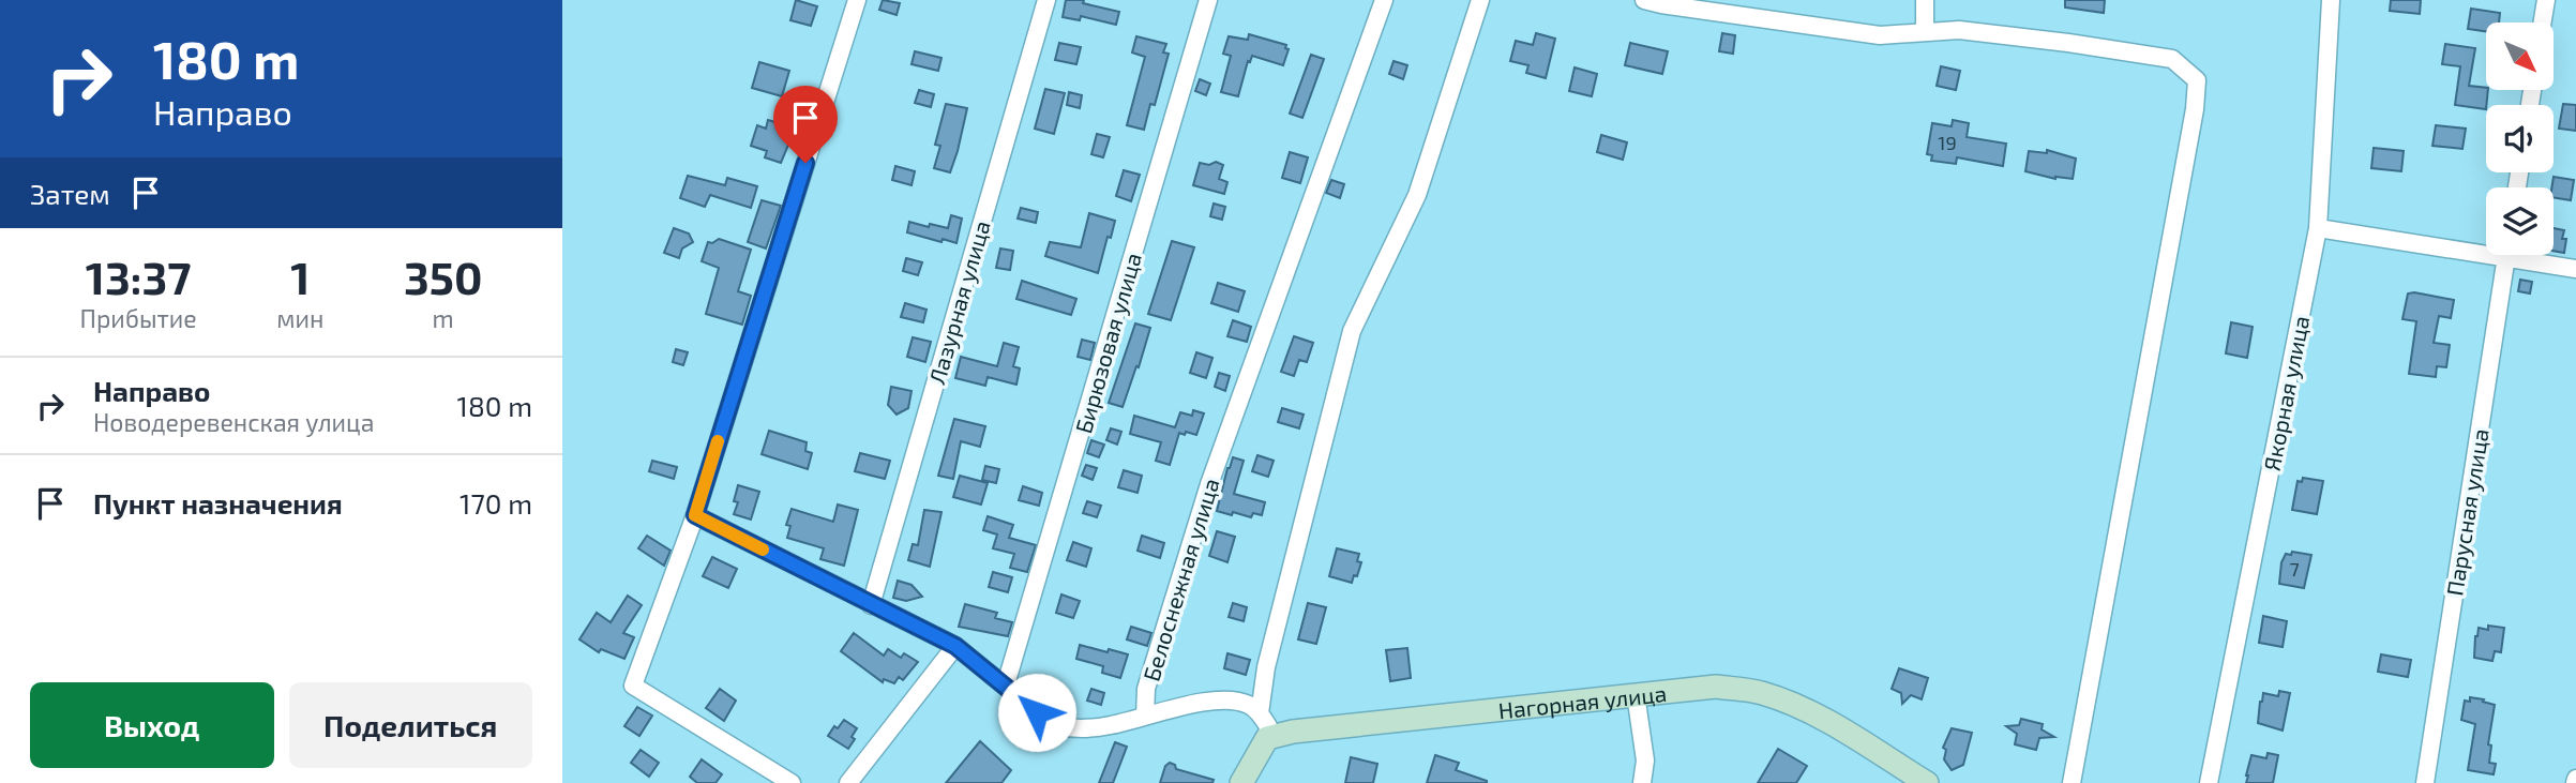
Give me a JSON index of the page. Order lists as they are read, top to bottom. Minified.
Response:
{"streets":{"street":["Лазурная улица","Бирюзовая улица","Якорная улица","Парусная улица","Белоснежная улица","Нагорная улица"]},"house_numbers":["19","7"],"north":"bottom right","page":{"turn":["180 m","Направо"],"then":"Затем","eta":["13:37","Прибытие","1","мин","350","m"],"list":[{"name":"Направо","note":"Новодеревенская улица","value":"180 m"},{"name":"Пункт назначения","value":"170 m"}],"buttons":["Выход","Поделиться"]}}
